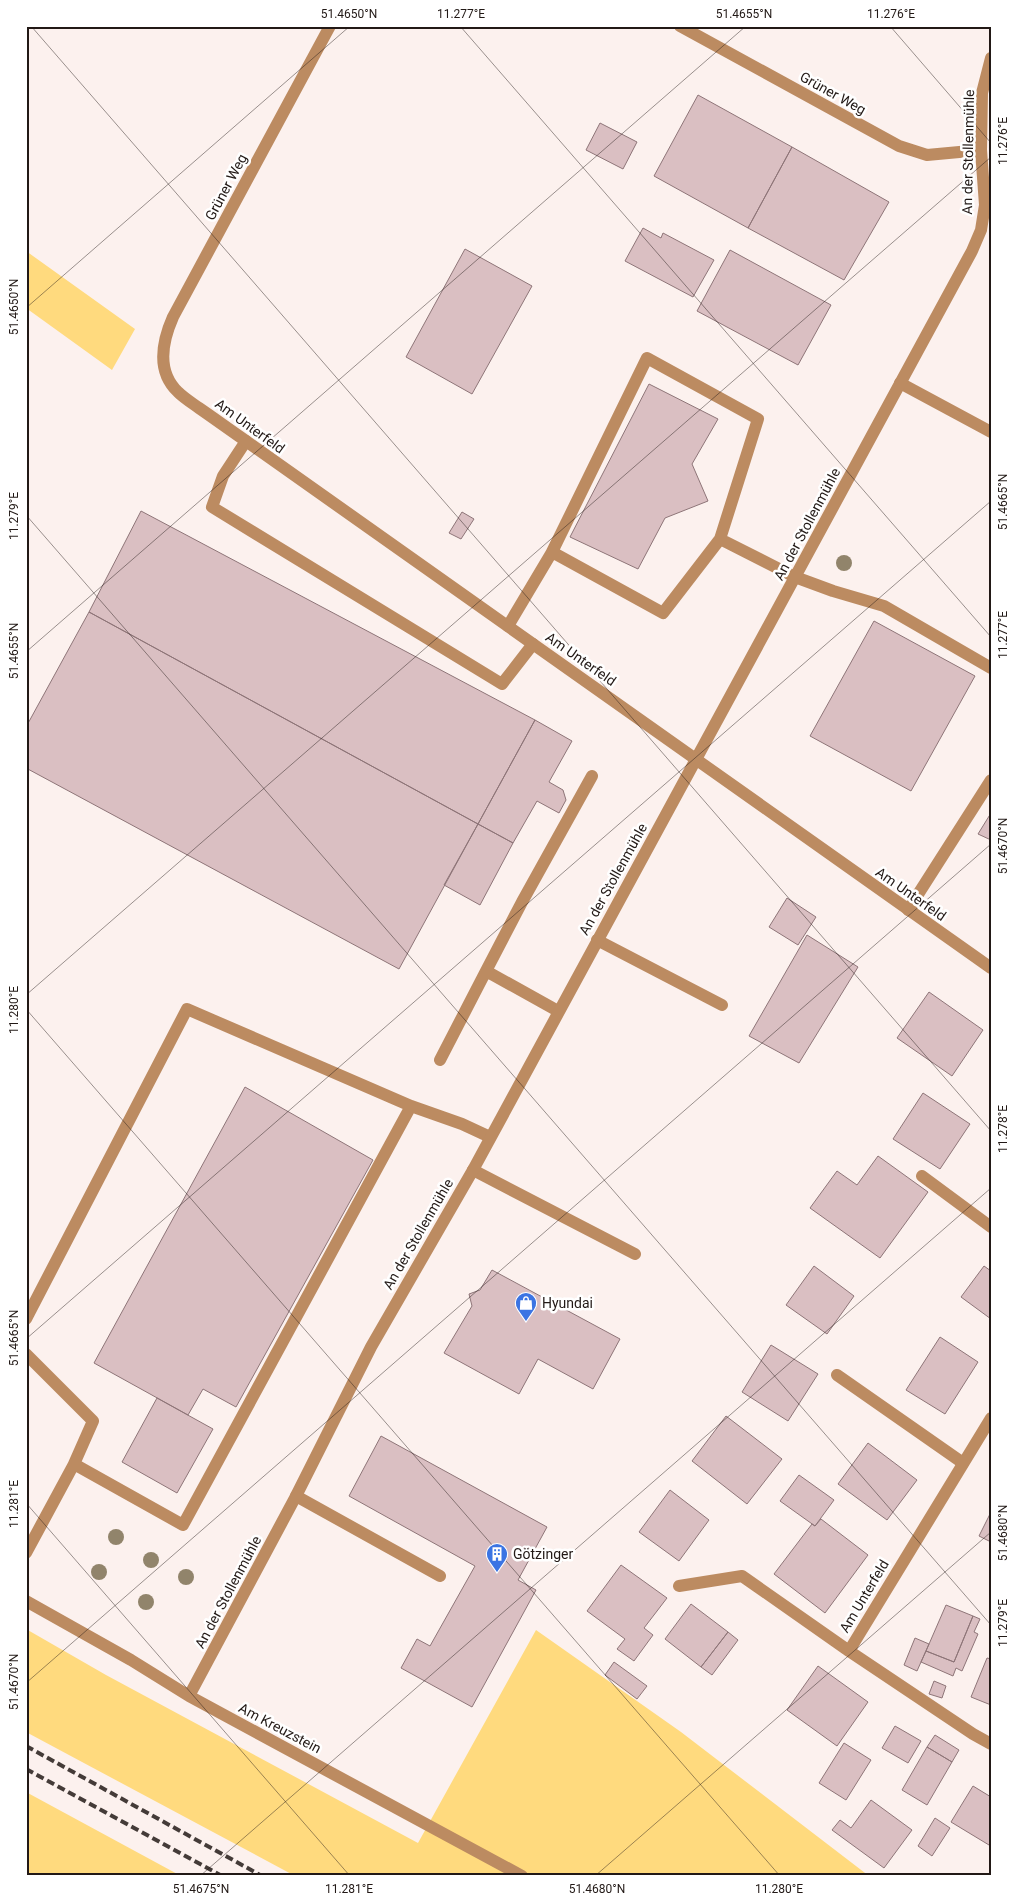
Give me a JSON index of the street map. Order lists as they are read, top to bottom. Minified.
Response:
{"streets":{"street":["Grüner Weg","An der Stollenmühle","Am Unterfeld","Am Kreuzstein"]},"crossings":[["Grüner Weg","An der Stollenmühle"],["Grüner Weg","Am Unterfeld"],["An der Stollenmühle","Am Unterfeld"],["An der Stollenmühle","Am Kreuzstein"]],"places":{"shop":["Hyundai"],"building":["Götzinger"]},"coordinates":["51.4650°N","11.277°E","51.4655°N","11.276°E","51.4665°N","11.279°E","51.4670°N","11.280°E","11.278°E","11.281°E","51.4680°N","51.4675°N"]}
